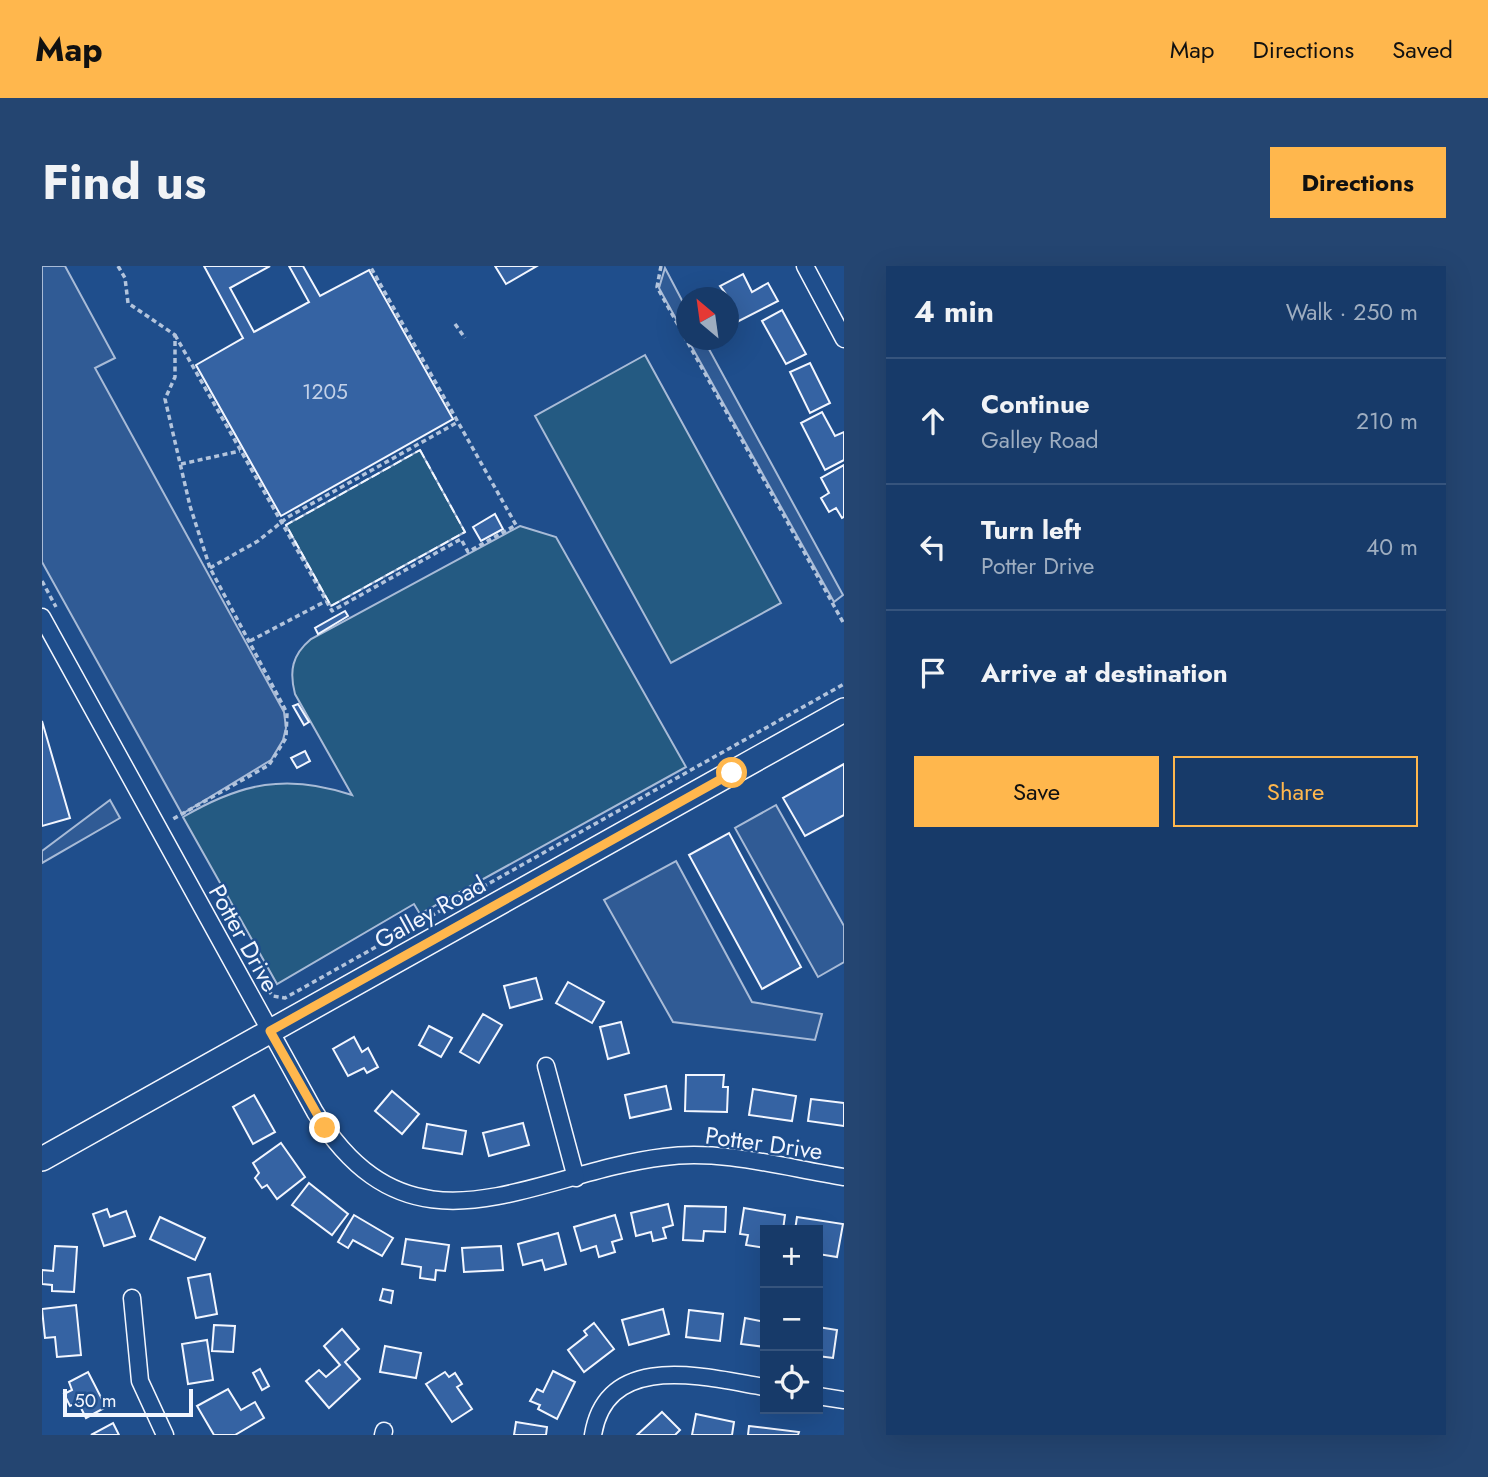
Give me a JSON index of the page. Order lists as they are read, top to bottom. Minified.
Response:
{"streets":{"main road":["Galley Road"],"street":["Potter Drive"]},"crossings":[["Galley Road","Potter Drive"]],"house_numbers":["1205"],"scale_bar":"50 m","north":"top left","page":{"header":"Map","nav":["Map","Directions","Saved"],"title":"Find us","buttons":["Directions",["Save","Share"]],"heading":["4 min","Walk · 250 m"],"list":[["Continue","Galley Road","210 m"],["Turn left","Potter Drive","40 m"],"Arrive at destination"],"map_buttons":["+","−"],"scale":"50 m"}}
